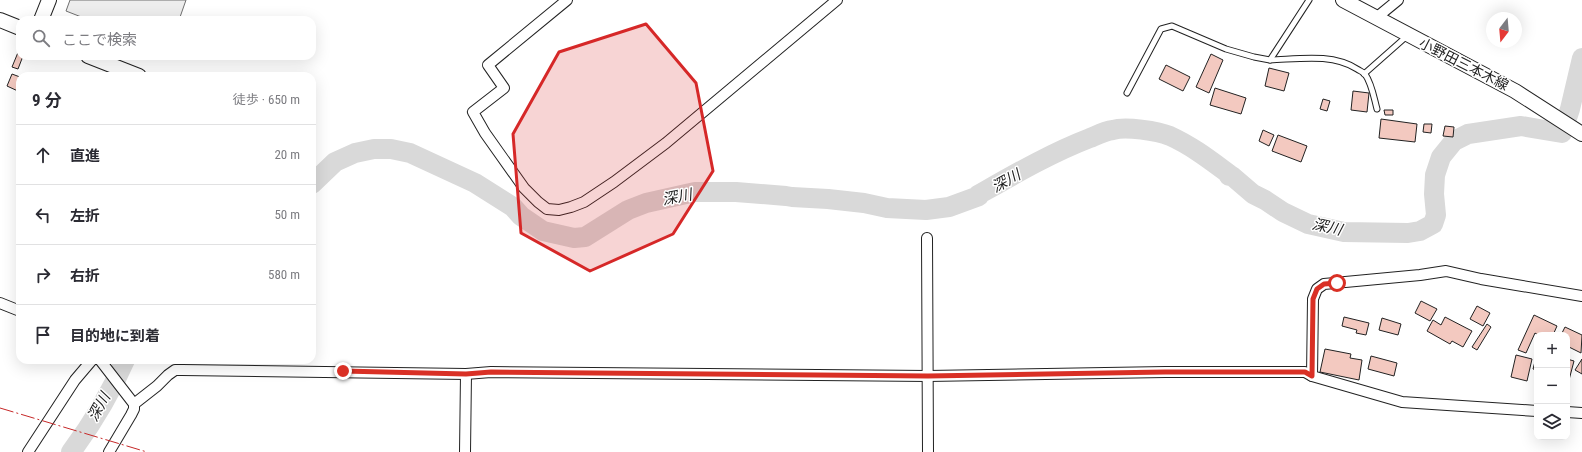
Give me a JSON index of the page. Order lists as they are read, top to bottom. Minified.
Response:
{"streets":{"main road":["小野田三本木線"]},"water":["深川"],"north":"bottom","page":{"search":"ここで検索","heading":["9 分","徒歩 · 650 m"],"list":[["直進","20 m"],["左折","50 m"],["右折","580 m"],"目的地に到着"],"map_buttons":["+","−"]}}
